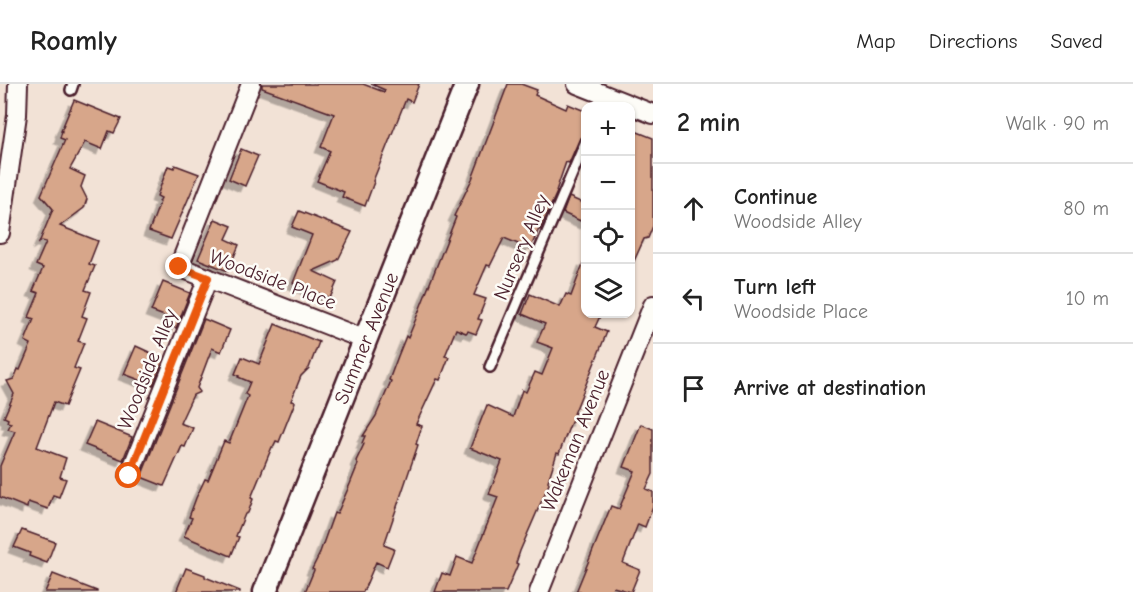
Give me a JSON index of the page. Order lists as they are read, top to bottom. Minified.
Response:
{"streets":{"street":["Woodside Place","Summer Avenue","Woodside Alley","Wakeman Avenue"],"lane":["Nursery Alley"]},"crossings":[["Woodside Place","Summer Avenue"],["Woodside Place","Woodside Alley"]],"page":{"header":"Roamly","nav":["Map","Directions","Saved"],"heading":["2 min","Walk · 90 m"],"map_buttons":["+","−"],"list":[["Continue","Woodside Alley","80 m"],["Turn left","Woodside Place","10 m"],"Arrive at destination"]}}
